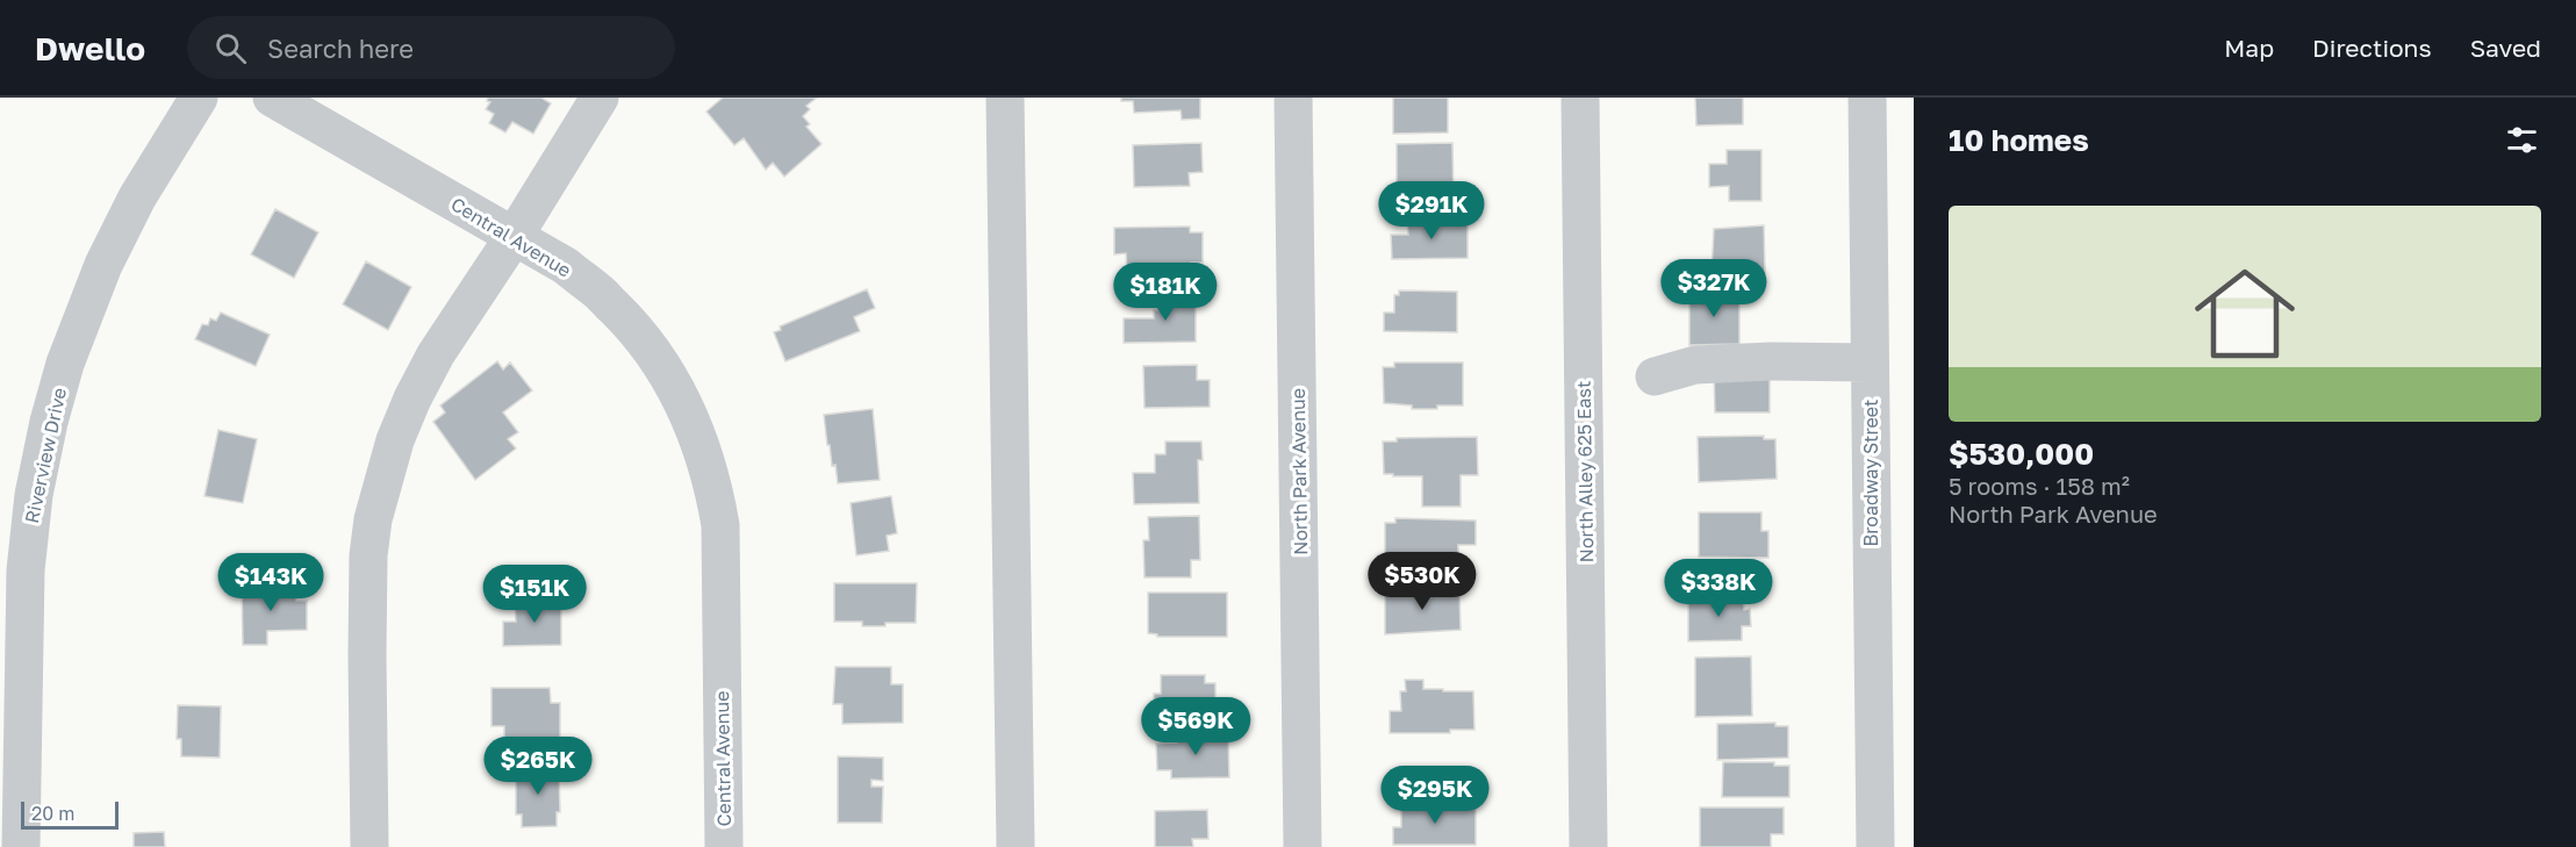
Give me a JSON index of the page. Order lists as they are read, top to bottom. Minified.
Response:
{"streets":{"street":["Central Avenue","Riverview Drive","North Park Avenue","North Alley 625 East","Broadway Street"]},"scale_bar":"20 m","page":{"header":"Dwello","search":"Search here","nav":["Map","Directions","Saved"],"heading":"10 homes","price":["$291K","$327K","$181K","$530K","$143K","$338K","$151K","$569K","$265K","$295K"],"list":[{"name":"$530,000","note":"5 rooms · 158 m² · North Park Avenue"}],"scale":"20 m"}}
